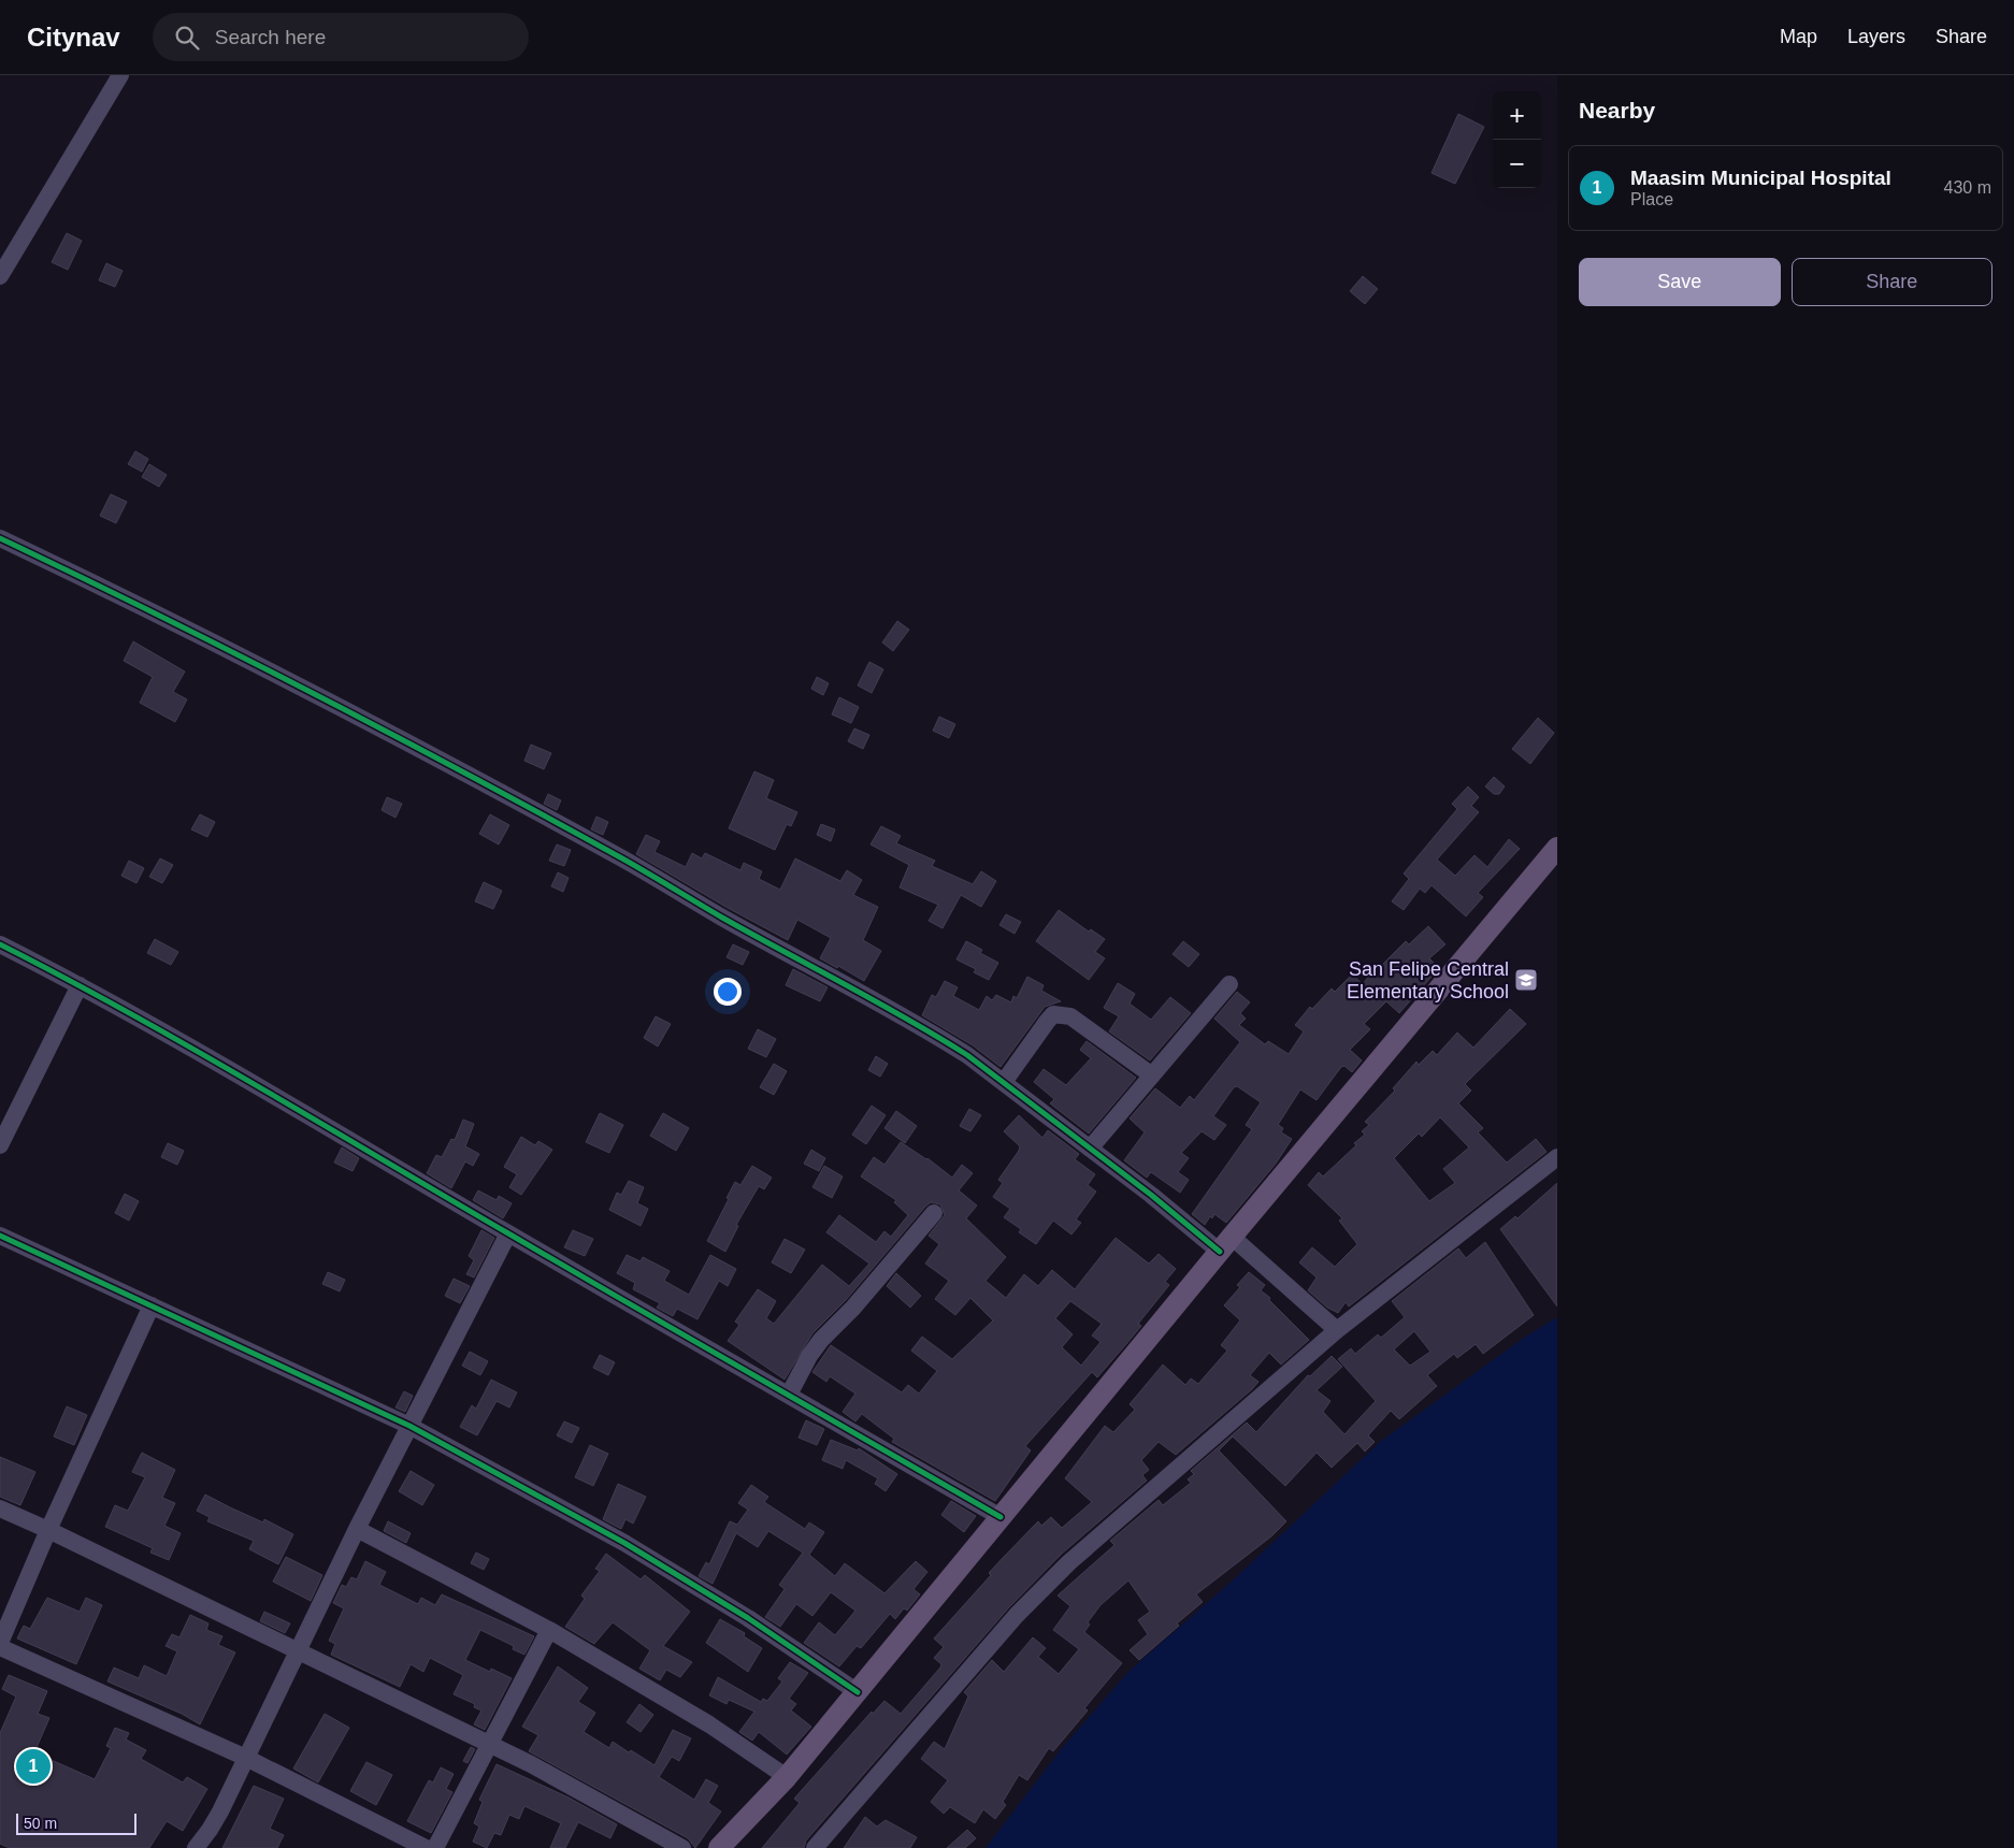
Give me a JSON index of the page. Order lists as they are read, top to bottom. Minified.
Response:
{"places":{"school or university":["San Felipe Central Elementary School"]},"scale_bar":"50 m","page":{"header":"Citynav","search":"Search here","nav":["Map","Layers","Share"],"heading":"Nearby","map_buttons":["+","−"],"list":[{"mark":"1","name":"Maasim Municipal Hospital","note":"Place","value":"430 m"}],"buttons":["Save","Share"],"pins":"1","scale":"50 m"}}
